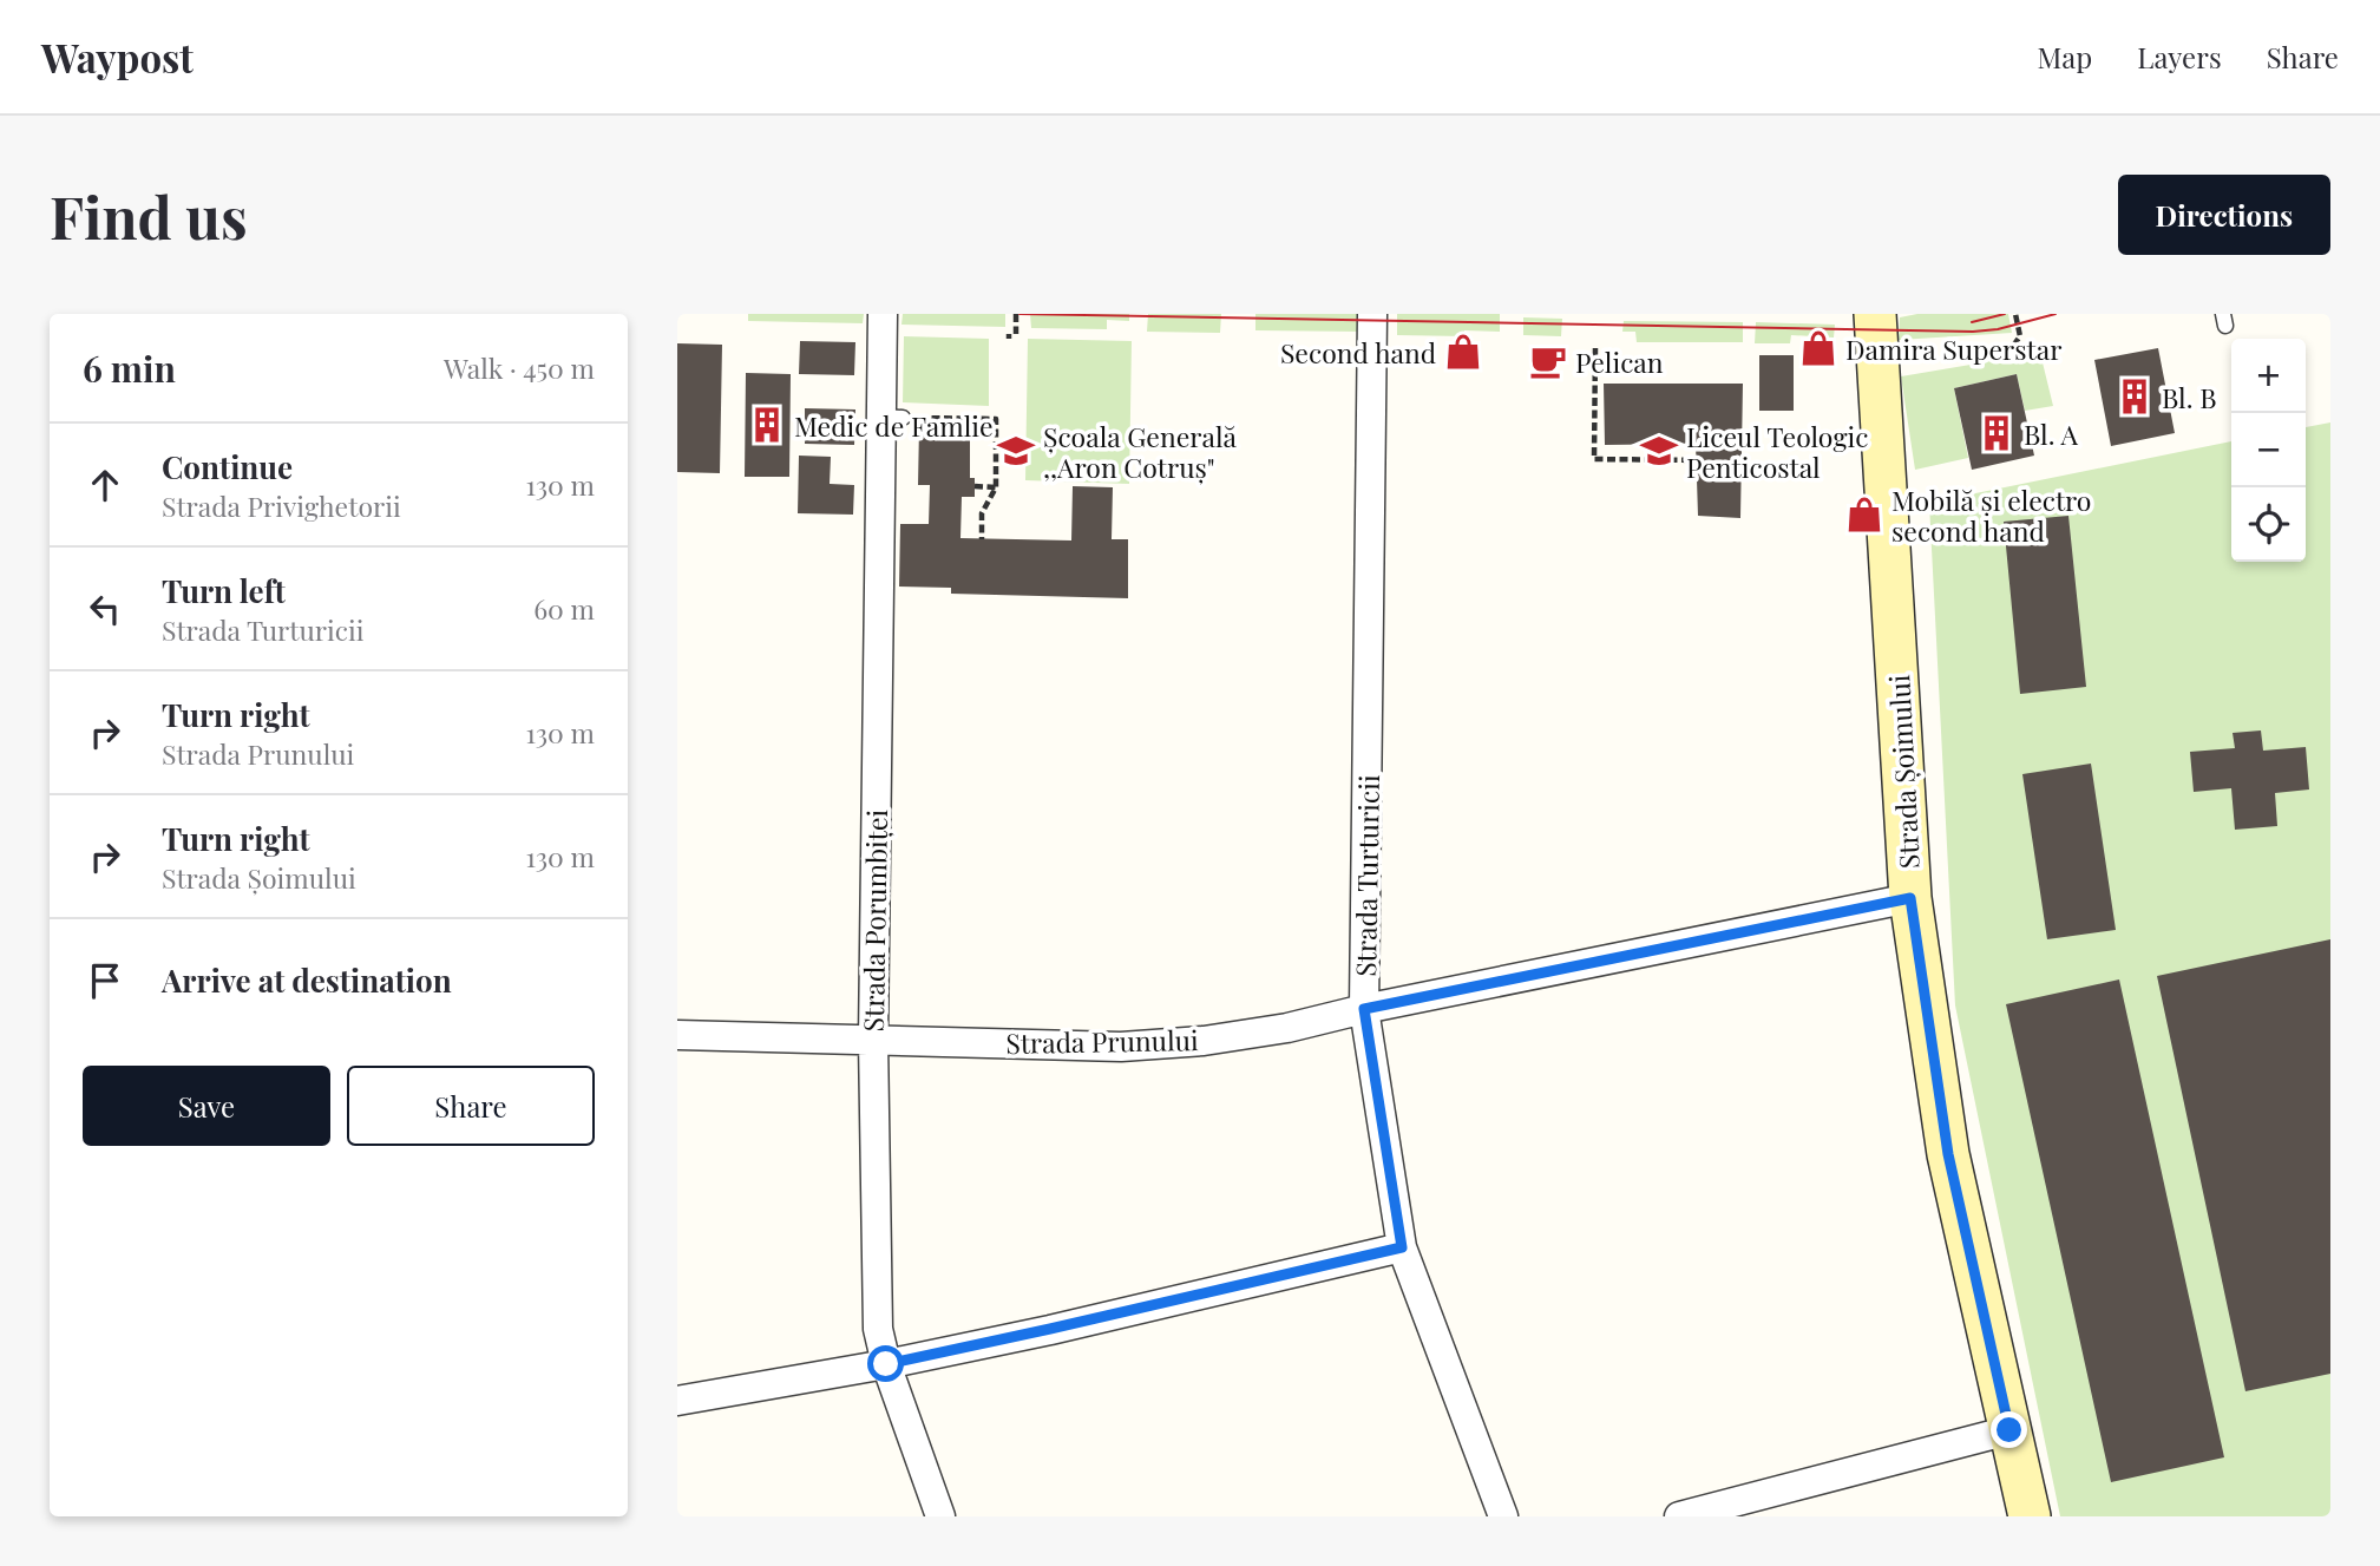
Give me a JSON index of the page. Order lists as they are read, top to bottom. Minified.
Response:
{"streets":{"street":["Strada Șoimului","Strada Turturicii","Strada Porumbiței","Strada Prunului"]},"crossings":[["Strada Șoimului","Strada Prunului"],["Strada Turturicii","Strada Prunului"],["Strada Porumbiței","Strada Prunului"]],"places":{"shop":["Damira Superstar","Second hand","Mobilă și electro second hand"],"cafe":["Pelican"],"building":["Bl. B","Medic de Famlie","Bl. A"],"school or university":["Școala Generală ,,Aron Cotruș\"","Liceul Teologic Penticostal"]},"page":{"header":"Waypost","nav":["Map","Layers","Share"],"buttons":["Directions",["Save","Share"]],"title":"Find us","heading":["6 min","Walk · 450 m"],"map_buttons":["+","−"],"list":[["Continue","Strada Privighetorii","130 m"],["Turn left","Strada Turturicii","60 m"],["Turn right","Strada Prunului","130 m"],["Turn right","Strada Șoimului","130 m"],"Arrive at destination"]}}
